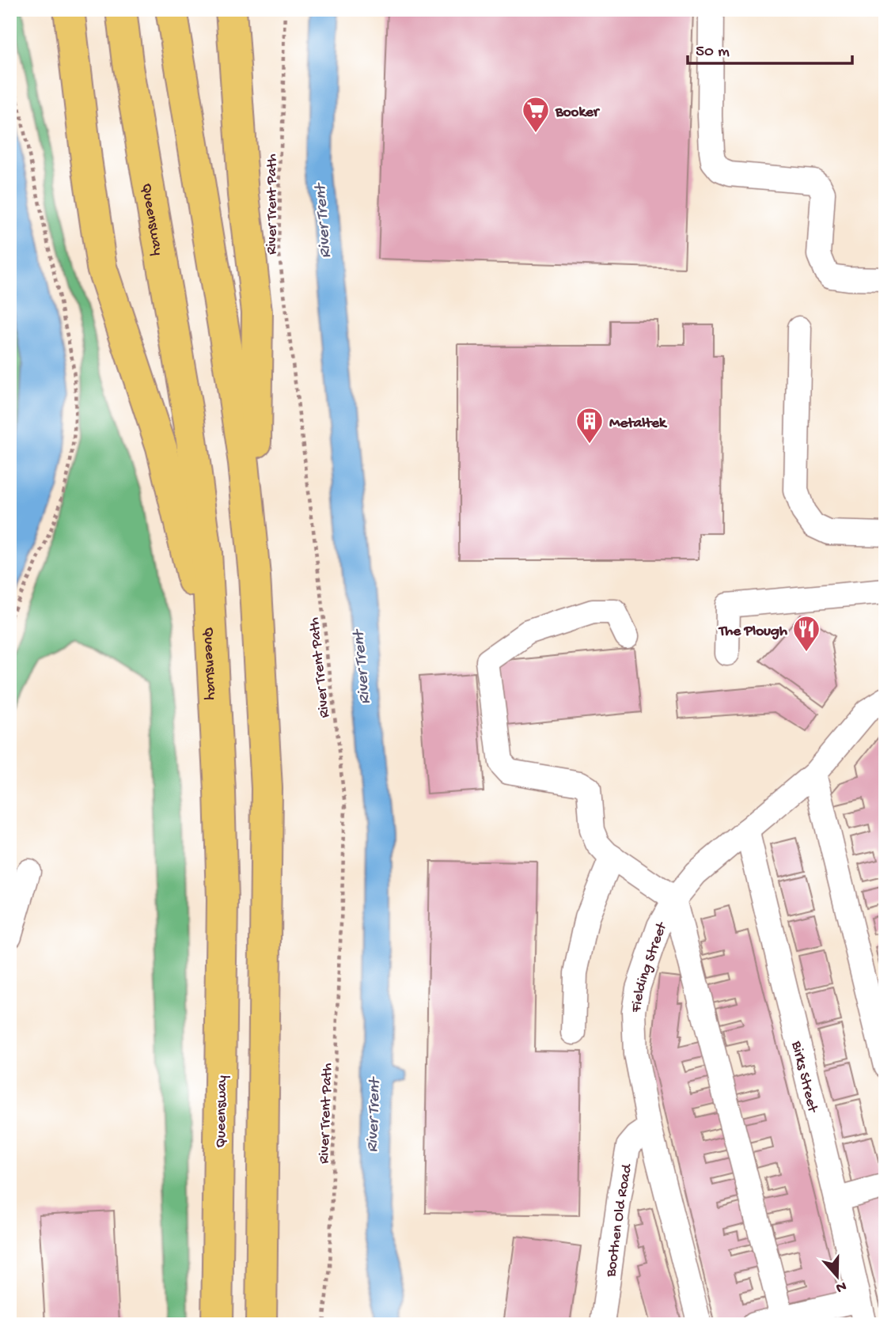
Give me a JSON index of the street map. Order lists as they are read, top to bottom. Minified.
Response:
{"streets":{"highway":["Queensway"],"street":["Fielding Street","Birks Street","Boothen Old Road"],"path":["River Trent Path"]},"crossings":[["Fielding Street","Birks Street"],["Fielding Street","Boothen Old Road"]],"water":["River Trent"],"places":{"supermarket":["Booker"],"building":["Metaltek"],"restaurant":["The Plough"]},"scale_bar":"50 m","north":"bottom"}
